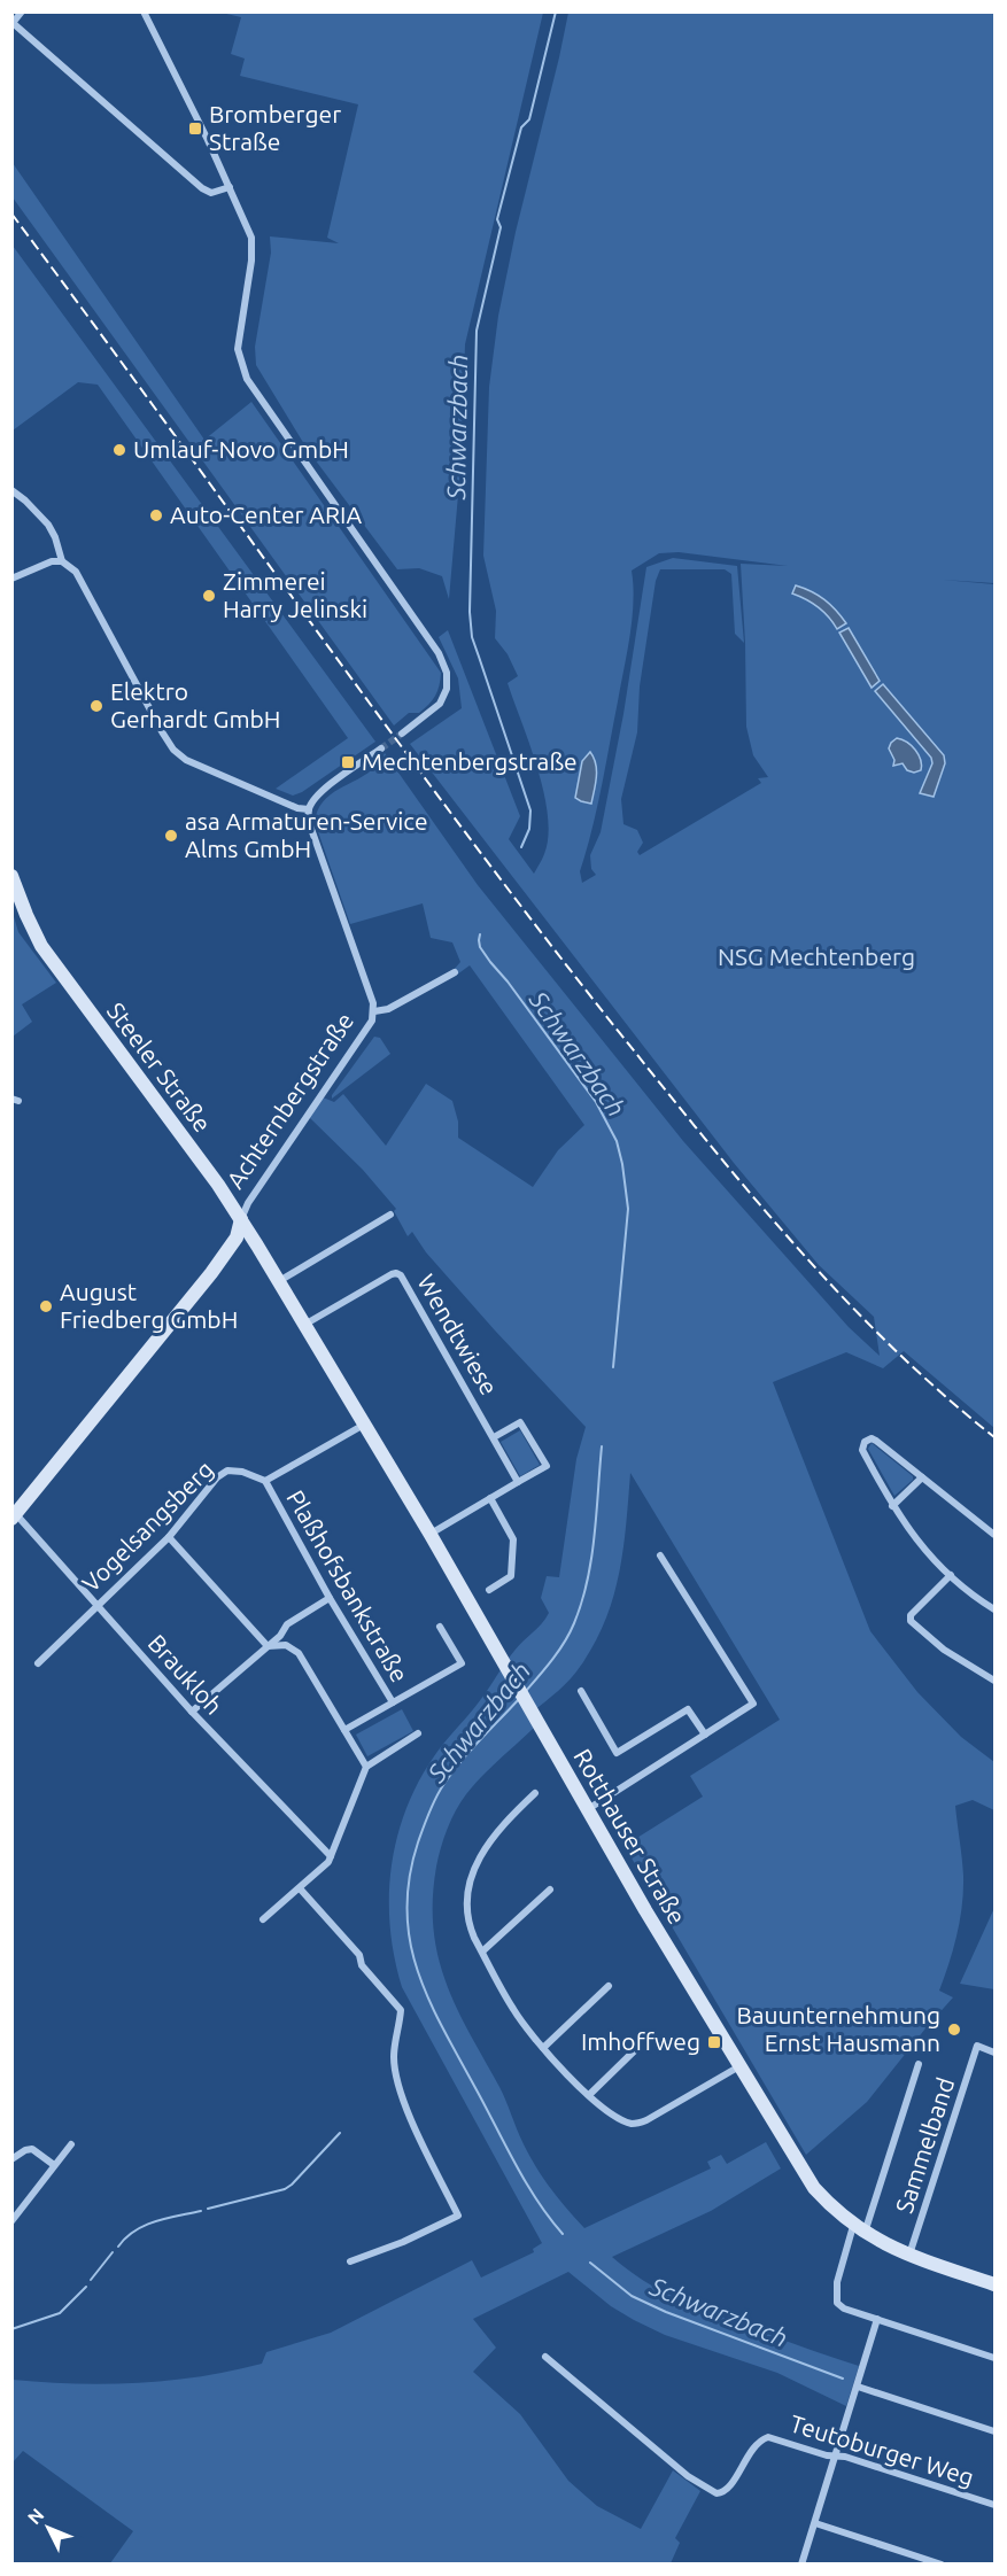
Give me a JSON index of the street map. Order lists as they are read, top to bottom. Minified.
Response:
{"streets":{"main road":["Steeler Straße","Achternbergstraße","Rotthauser Straße"],"street":["Wendtwiese","Vogelsangsberg","Plaßhofsbankstraße","Braukloh","Sammelband","Teutoburger Weg"]},"crossings":[["Steeler Straße","Achternbergstraße"],["Steeler Straße","Wendtwiese"],["Steeler Straße","Rotthauser Straße"],["Achternbergstraße","Braukloh"],["Wendtwiese","Rotthauser Straße"],["Vogelsangsberg","Plaßhofsbankstraße"],["Vogelsangsberg","Braukloh"],["Plaßhofsbankstraße","Rotthauser Straße"],["Rotthauser Straße","Sammelband"]],"water":["Schwarzbach"],"parks":["NSG Mechtenberg"],"places":{"transit":["Bromberger Straße","Mechtenbergstraße","Imhoffweg"],"other":["Umlauf-Novo GmbH","Auto-Center ARIA","Zimmerei Harry Jelinski","Elektro Gerhardt GmbH","asa Armaturen-Service Alms GmbH","August Friedberg GmbH","Bauunternehmung Ernst Hausmann"]},"north":"top left"}
